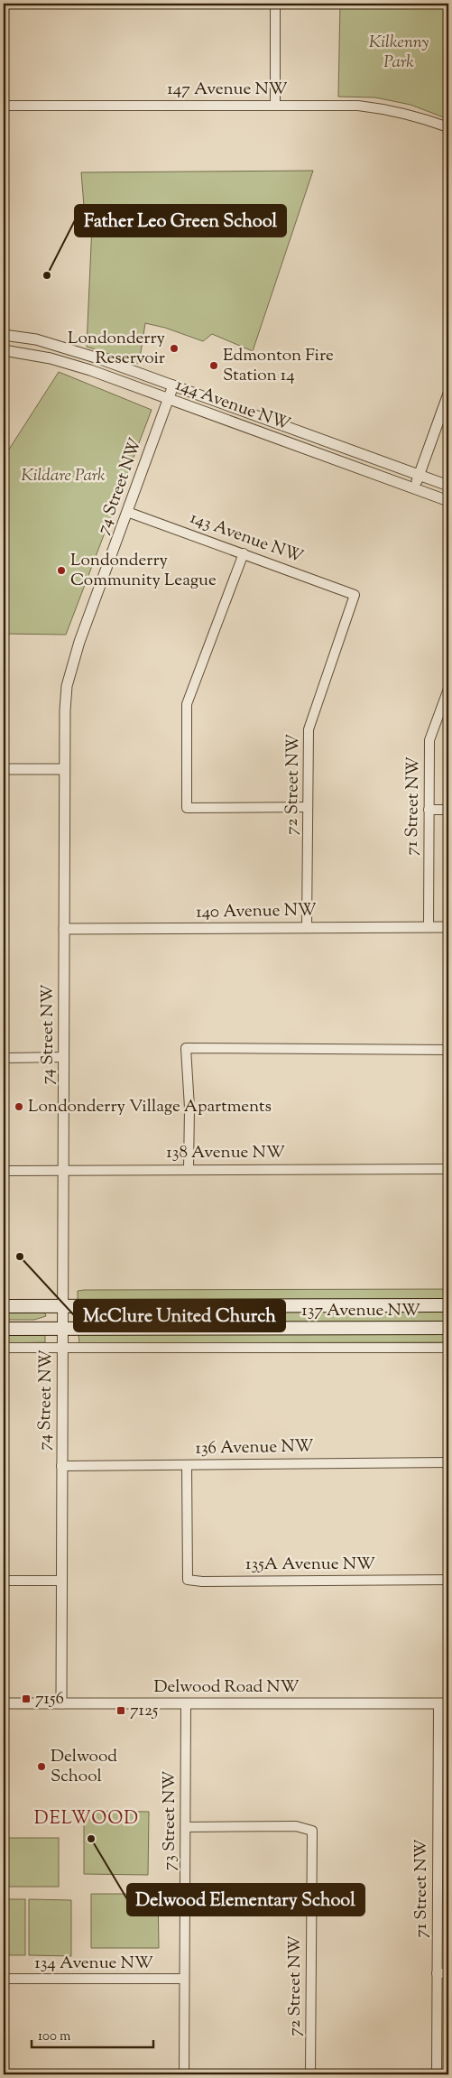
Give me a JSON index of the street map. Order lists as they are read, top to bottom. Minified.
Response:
{"streets":{"main road":["137 Avenue NW"],"street":["147 Avenue NW","144 Avenue NW","74 Street NW","143 Avenue NW","72 Street NW","71 Street NW","140 Avenue NW","138 Avenue NW","136 Avenue NW","135A Avenue NW","Delwood Road NW","73 Street NW","134 Avenue NW"]},"crossings":[["144 Avenue NW","74 Street NW"],["74 Street NW","143 Avenue NW"],["74 Street NW","140 Avenue NW"],["74 Street NW","138 Avenue NW"],["74 Street NW","137 Avenue NW"],["74 Street NW","136 Avenue NW"],["74 Street NW","Delwood Road NW"],["143 Avenue NW","72 Street NW"],["72 Street NW","140 Avenue NW"],["72 Street NW","73 Street NW"],["71 Street NW","140 Avenue NW"],["71 Street NW","Delwood Road NW"],["136 Avenue NW","135A Avenue NW"],["Delwood Road NW","73 Street NW"],["73 Street NW","134 Avenue NW"]],"districts":["DELWOOD"],"parks":["Kilkenny Park","Kildare Park"],"places":{"other":["Father Leo Green School","Londonderry Reservoir","Edmonton Fire Station 14","Londonderry Community League","Londonderry Village Apartments","McClure United Church","Delwood School","Delwood Elementary School"],"transit":["7156","7125"]},"scale_bar":"100 m"}
